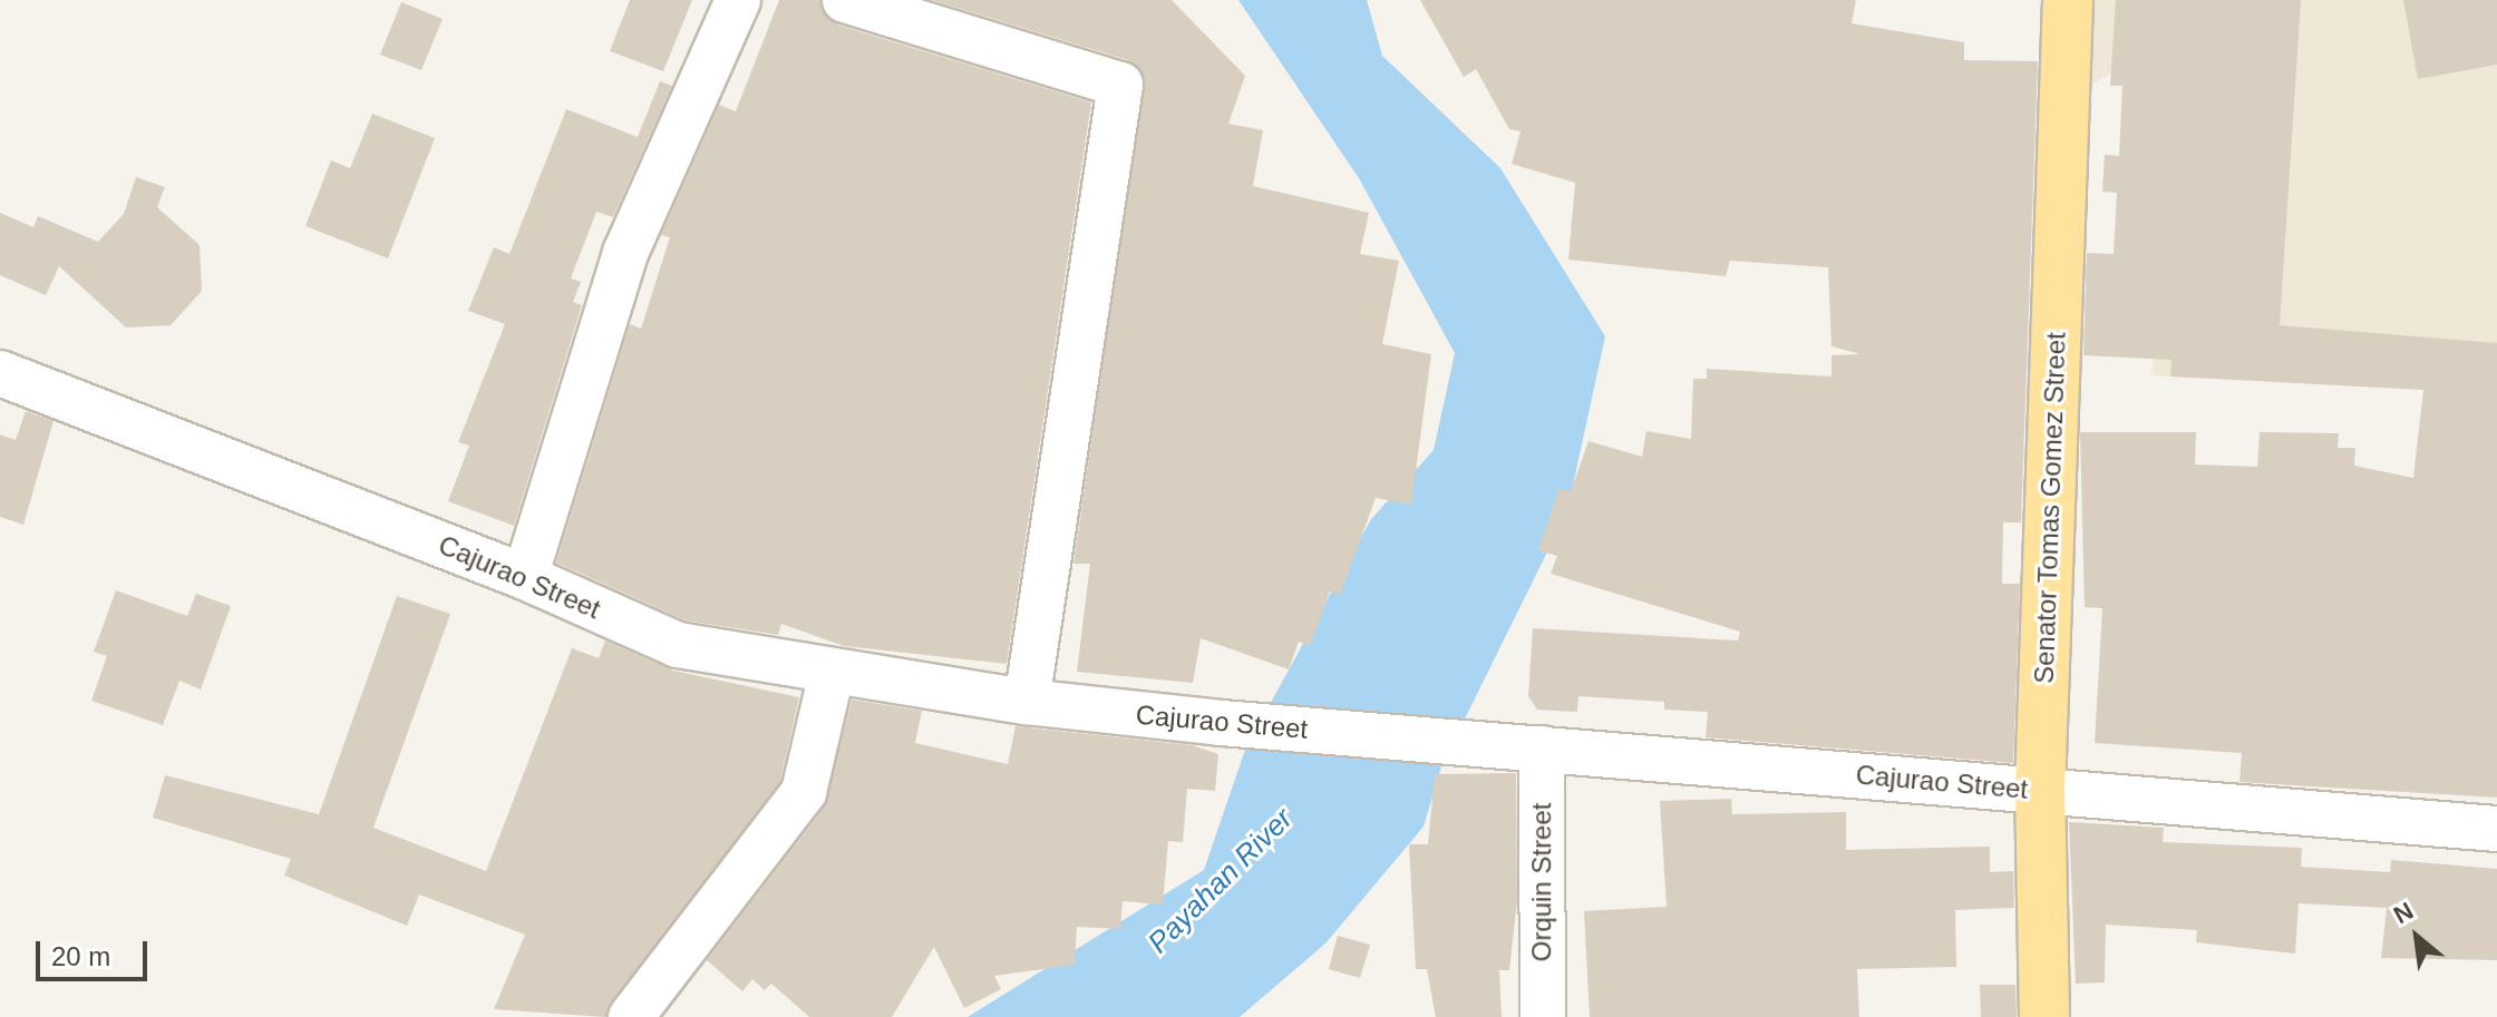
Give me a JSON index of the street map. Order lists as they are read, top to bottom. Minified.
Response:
{"streets":{"main road":["Senator Tomas Gomez Street"],"street":["Cajurao Street","Orquin Street"]},"crossings":[["Senator Tomas Gomez Street","Cajurao Street"],["Cajurao Street","Orquin Street"]],"water":["Payahan River"],"scale_bar":"20 m","north":"top left"}
